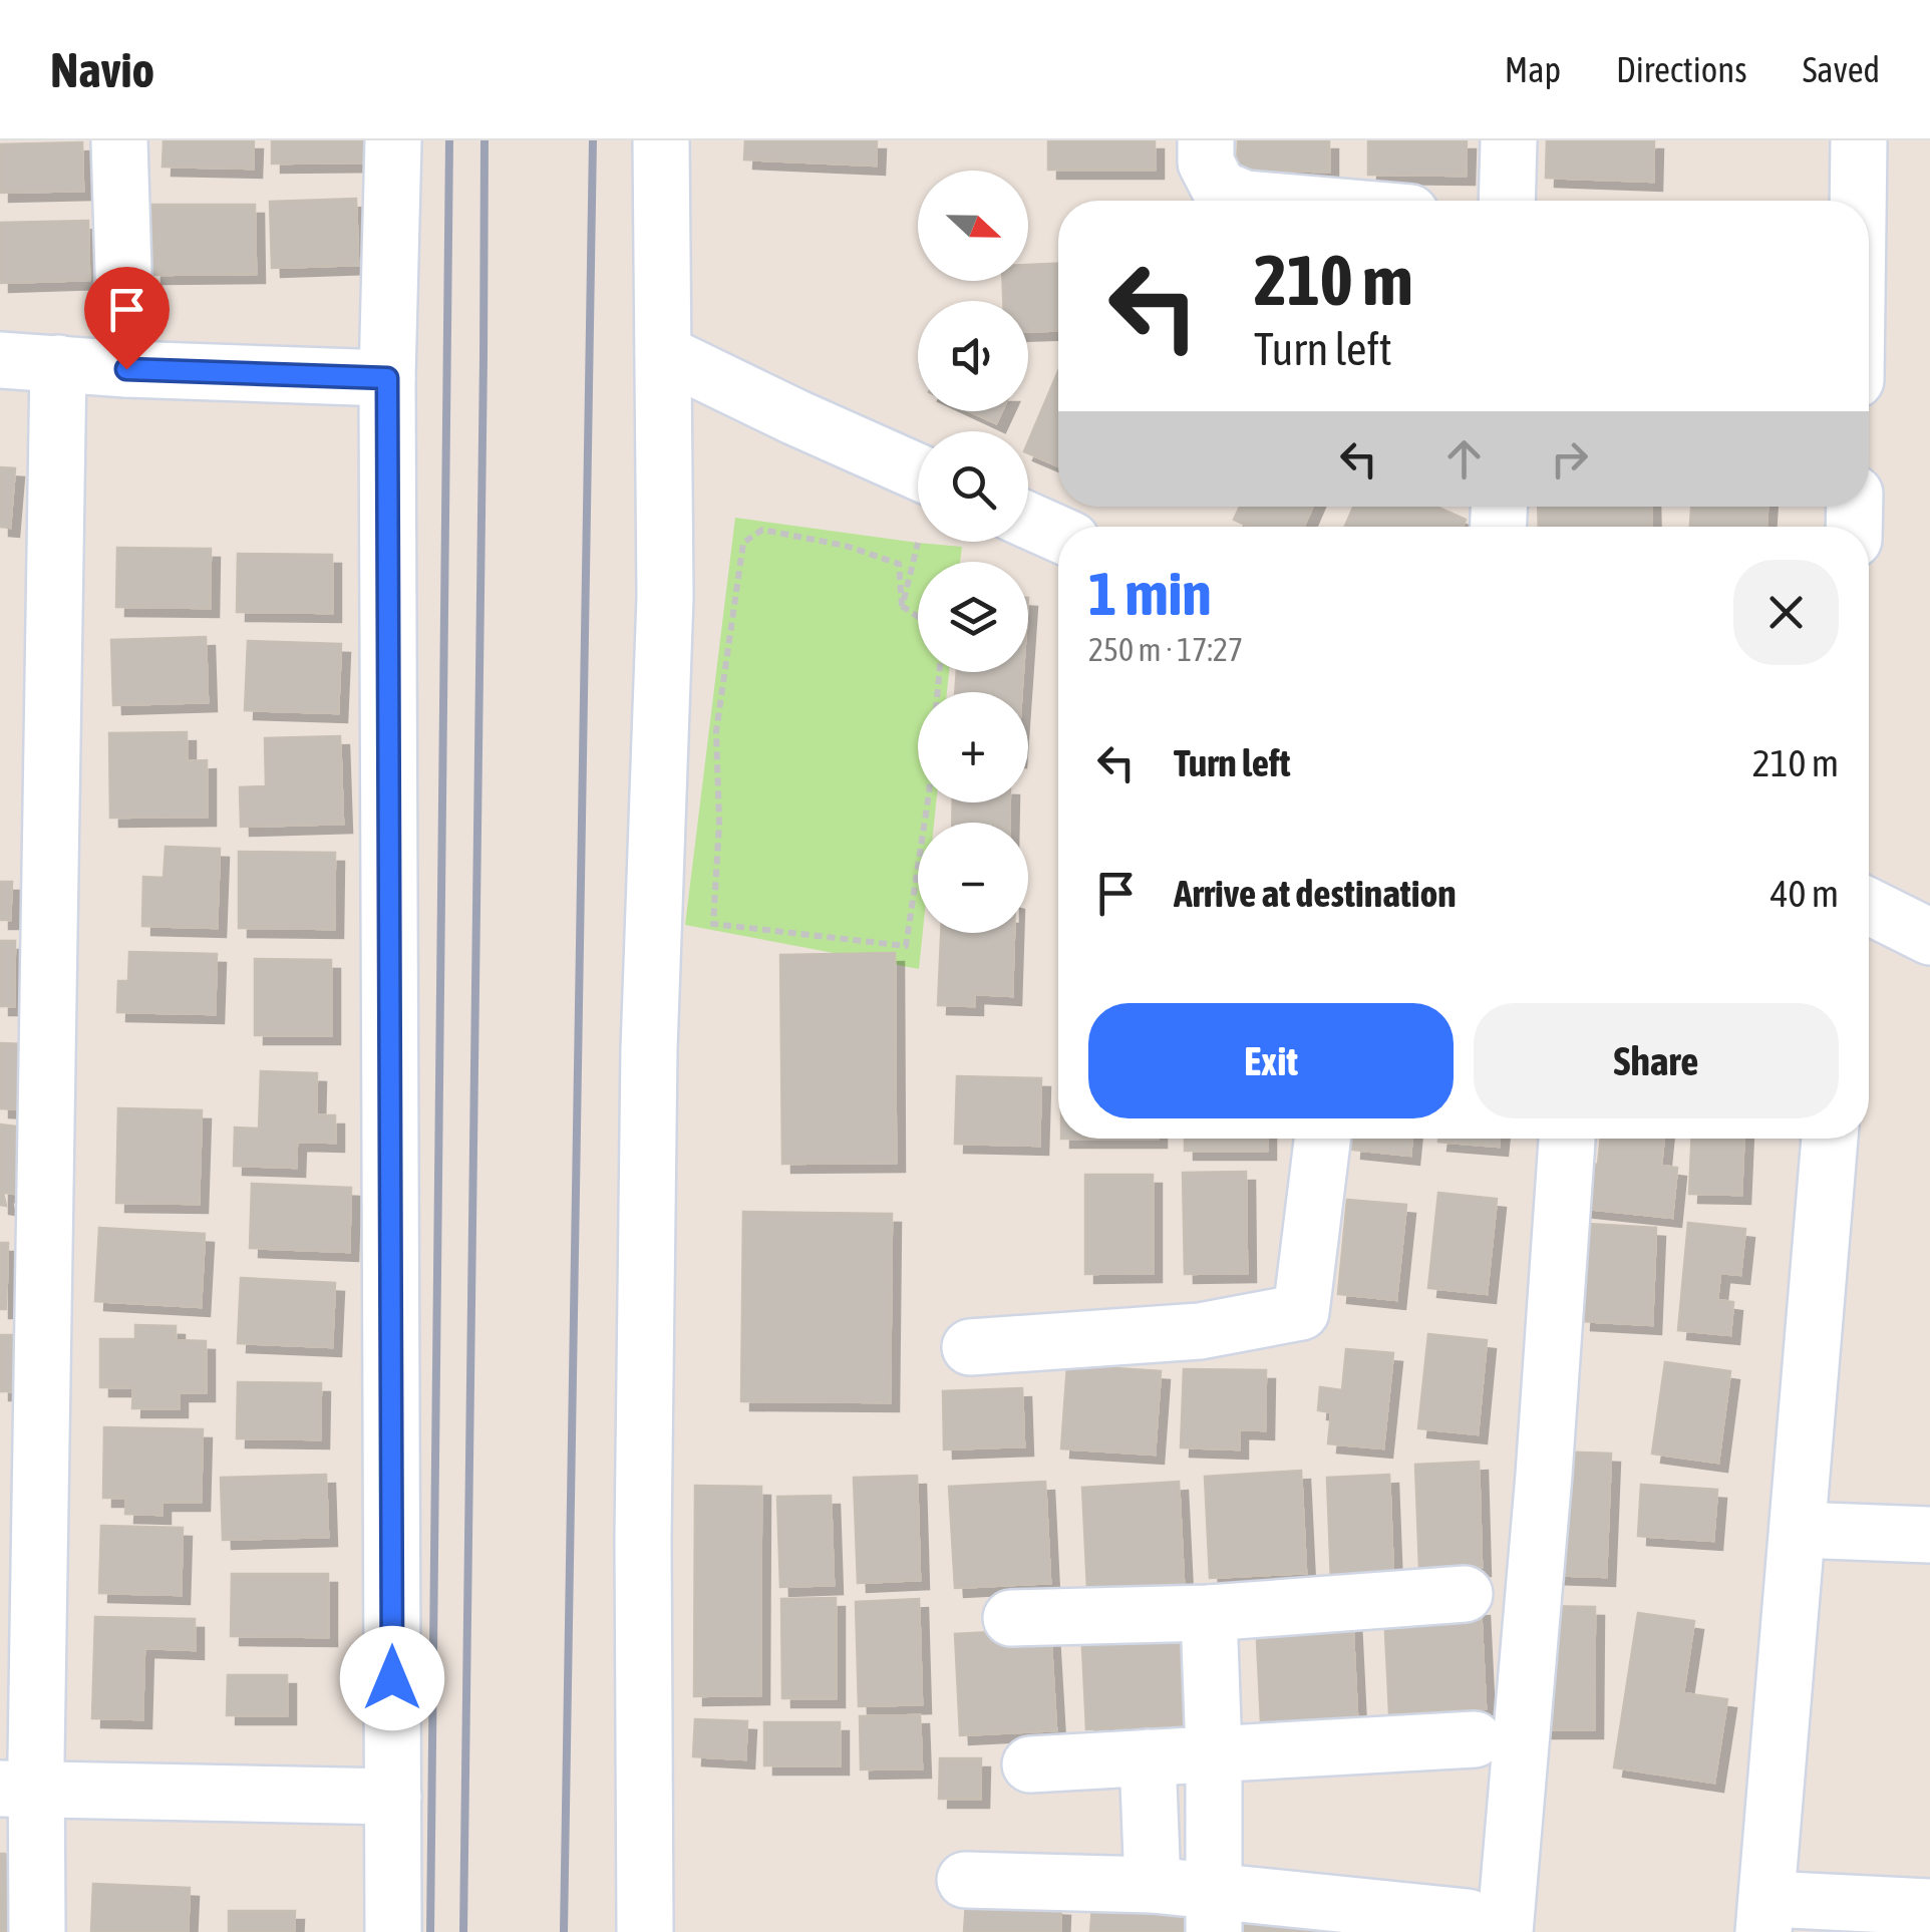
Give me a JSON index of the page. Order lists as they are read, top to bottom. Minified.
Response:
{"north":"right","page":{"header":"Navio","nav":["Map","Directions","Saved"],"map_buttons":["+","−"],"turn":["210 m","Turn left"],"heading":["1 min","250 m · 17:27"],"list":[{"name":"Turn left","value":"210 m"},{"name":"Arrive at destination","value":"40 m"}],"buttons":["Exit","Share"]}}
